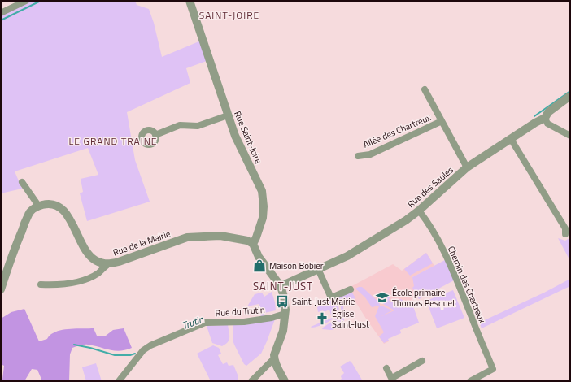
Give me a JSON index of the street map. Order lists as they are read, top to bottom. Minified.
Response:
{"streets":{"street":["Allée des Chartreux","Rue Saint-Joire","Rue des Saules","Rue de la Mairie","Chemin des Chartreux","Rue du Trutin"]},"crossings":[["Rue Saint-Joire","Rue de la Mairie"],["Rue des Saules","Chemin des Chartreux"]],"districts":["SAINT-JOIRE","LE GRAND TRAINE","SAINT-JUST"],"water":["Trutin"],"places":{"shop":["Maison Bobier"],"school or university":["École primaire Thomas Pesquet"],"bus stop":["Saint-Just Mairie"],"church":["Église Saint-Just"]}}
